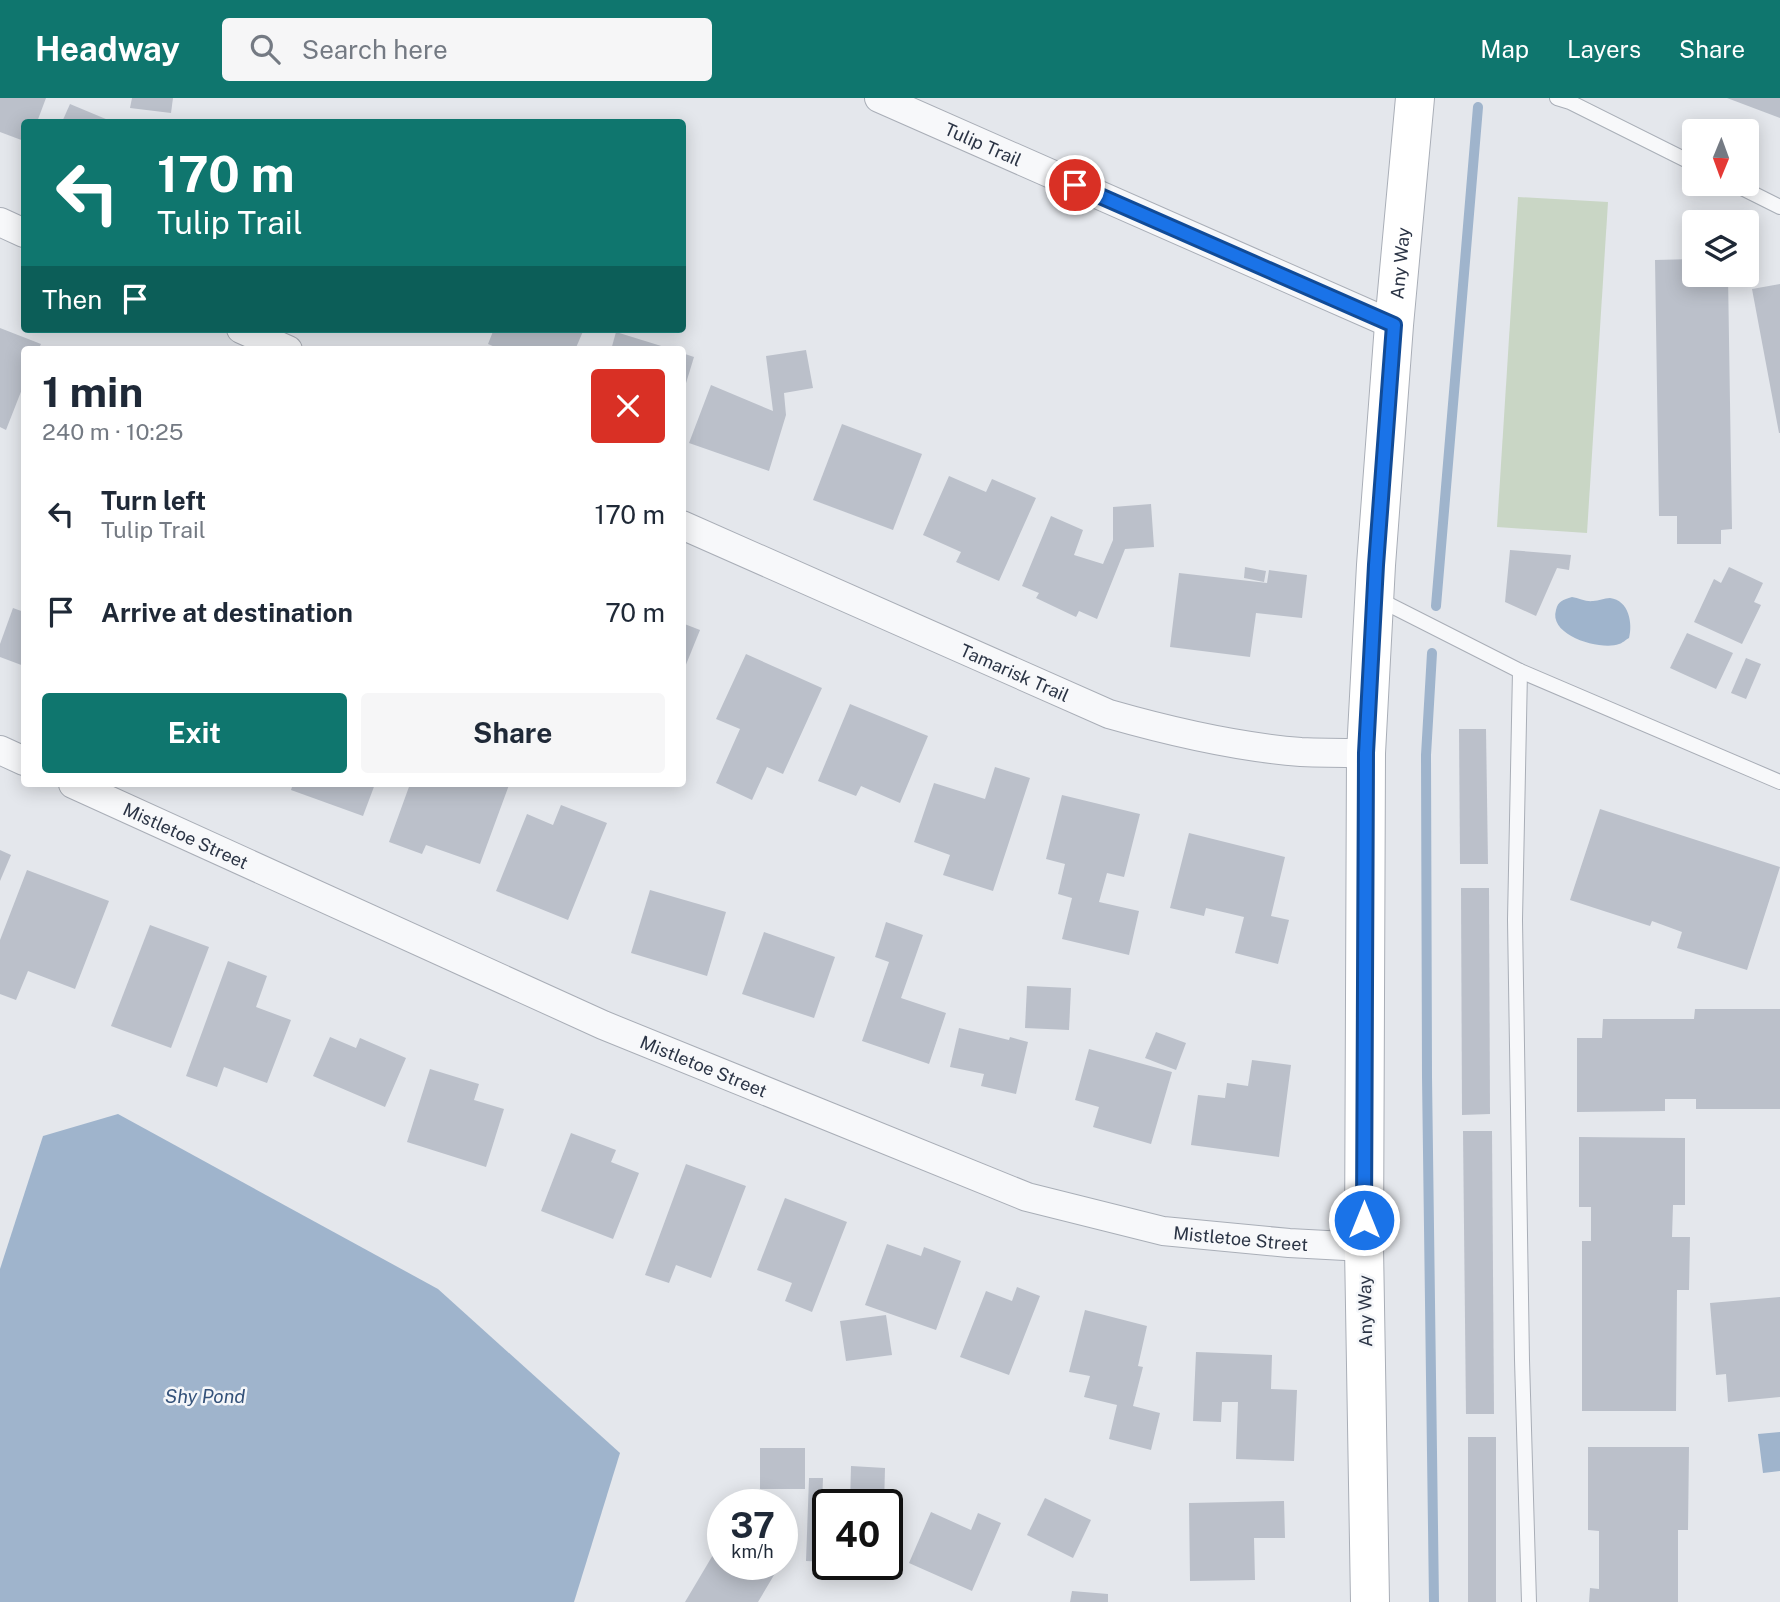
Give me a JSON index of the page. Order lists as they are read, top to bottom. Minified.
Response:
{"streets":{"street":["Tulip Trail","Any Way","Tamarisk Trail","Mistletoe Street"]},"crossings":[["Tulip Trail","Any Way"],["Any Way","Tamarisk Trail"],["Any Way","Mistletoe Street"]],"water":["Shy Pond"],"north":"bottom","page":{"header":"Headway","search":"Search here","nav":["Map","Layers","Share"],"turn":["170 m","Tulip Trail"],"then":"Then","heading":["1 min","240 m · 10:25"],"list":[{"name":"Turn left","note":"Tulip Trail","value":"170 m"},{"name":"Arrive at destination","value":"70 m"}],"buttons":["Exit","Share"],"speed":"37 km/h","limit":"40"}}
